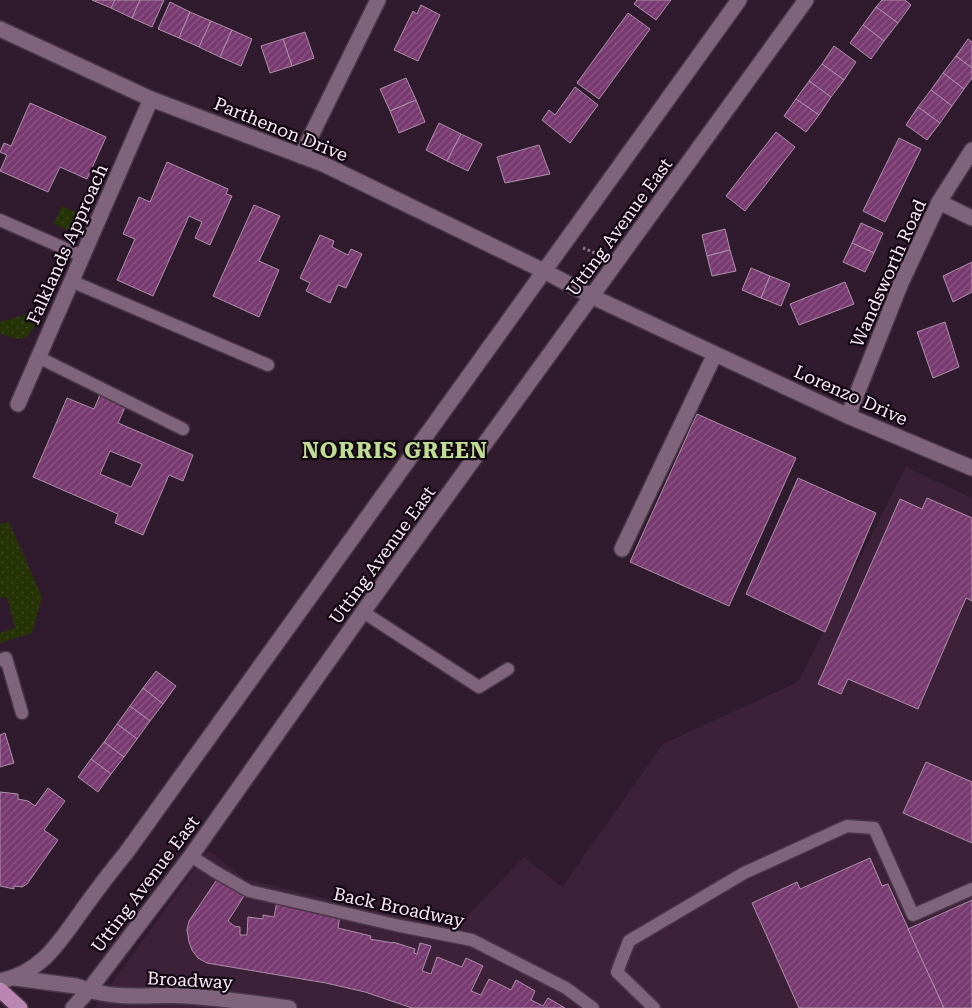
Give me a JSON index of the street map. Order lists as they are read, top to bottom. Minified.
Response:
{"streets":{"street":["Parthenon Drive","Utting Avenue East","Falklands Approach","Wandsworth Road","Lorenzo Drive","Broadway"],"lane":["Back Broadway"]},"crossings":[["Parthenon Drive","Utting Avenue East"],["Parthenon Drive","Falklands Approach"],["Parthenon Drive","Lorenzo Drive"],["Utting Avenue East","Lorenzo Drive"],["Utting Avenue East","Back Broadway"],["Utting Avenue East","Broadway"],["Wandsworth Road","Lorenzo Drive"]],"districts":["NORRIS GREEN"]}
